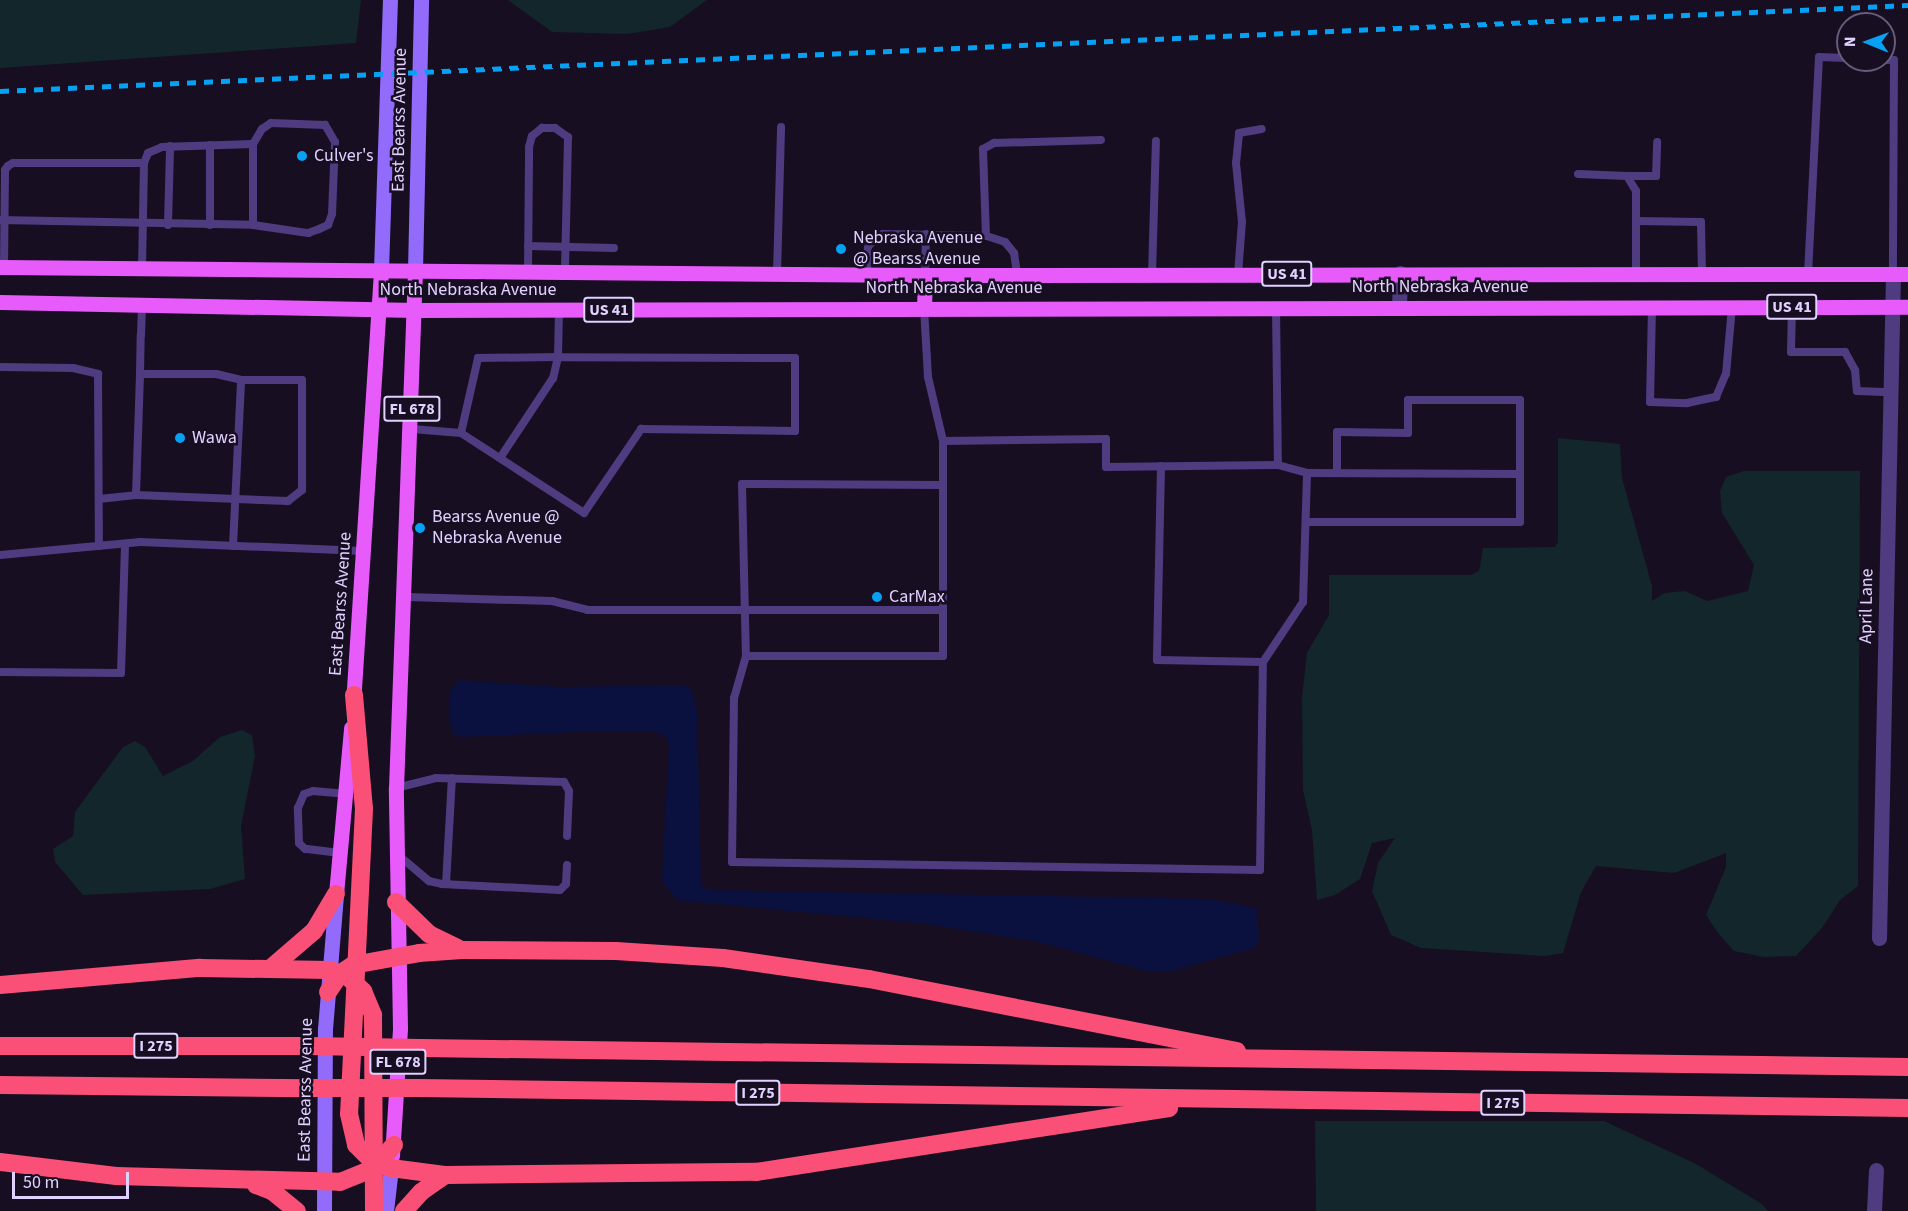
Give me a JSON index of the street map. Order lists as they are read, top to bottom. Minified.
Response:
{"streets":{"highway":["I 275"],"main road":["East Bearss Avenue","US 41","North Nebraska Avenue","FL 678"],"street":["April Lane"]},"crossings":[["East Bearss Avenue","North Nebraska Avenue"],["North Nebraska Avenue","April Lane"]],"places":["Culver's","Nebraska Avenue @ Bearss Avenue","Wawa","Bearss Avenue @ Nebraska Avenue","CarMax"],"scale_bar":"50 m","north":"left"}
